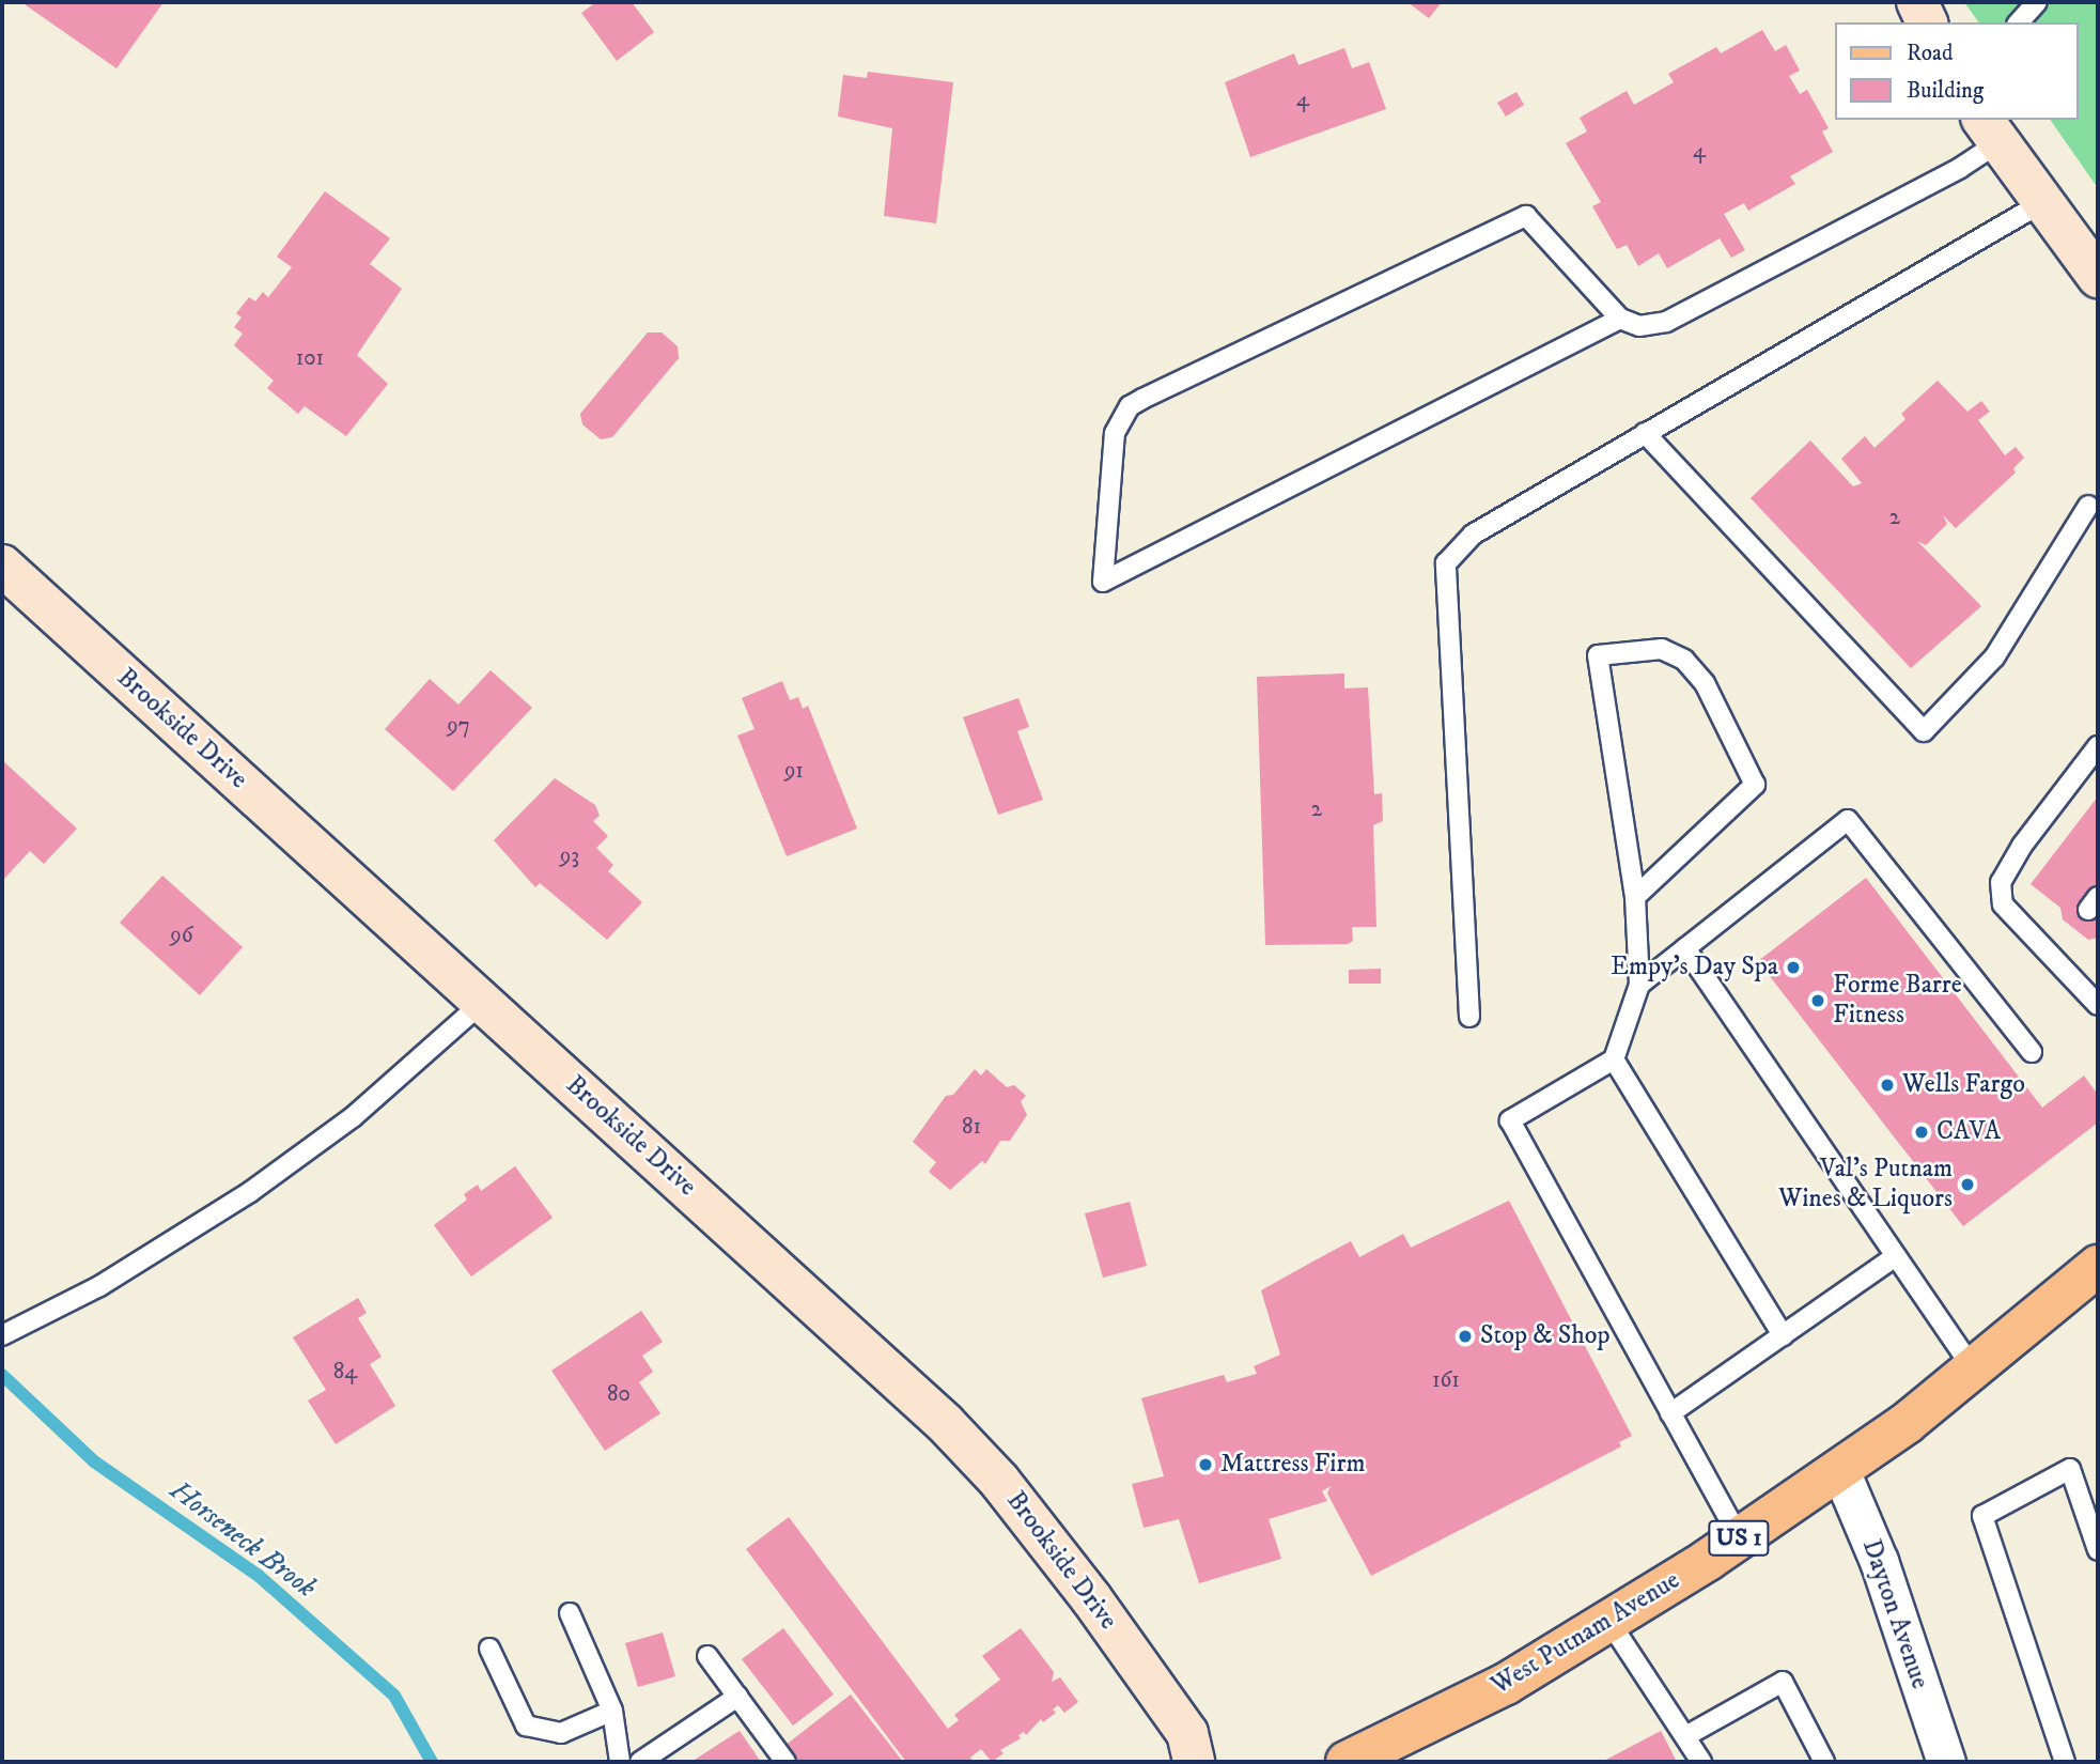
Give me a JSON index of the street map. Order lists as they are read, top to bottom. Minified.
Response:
{"streets":{"main road":["US 1","West Putnam Avenue"],"street":["Brookside Drive","Dayton Avenue"]},"crossings":[["Dayton Avenue","West Putnam Avenue"]],"water":["Horseneck Brook"],"places":["Empy's Day Spa","Forme Barre Fitness","Wells Fargo","CAVA","Val's Putnam Wines & Liquors","Stop & Shop","Mattress Firm"],"house_numbers":["4","4","101","2","97","91","2","93","96","81","84","161","80"],"legend":["Road","Building"]}
